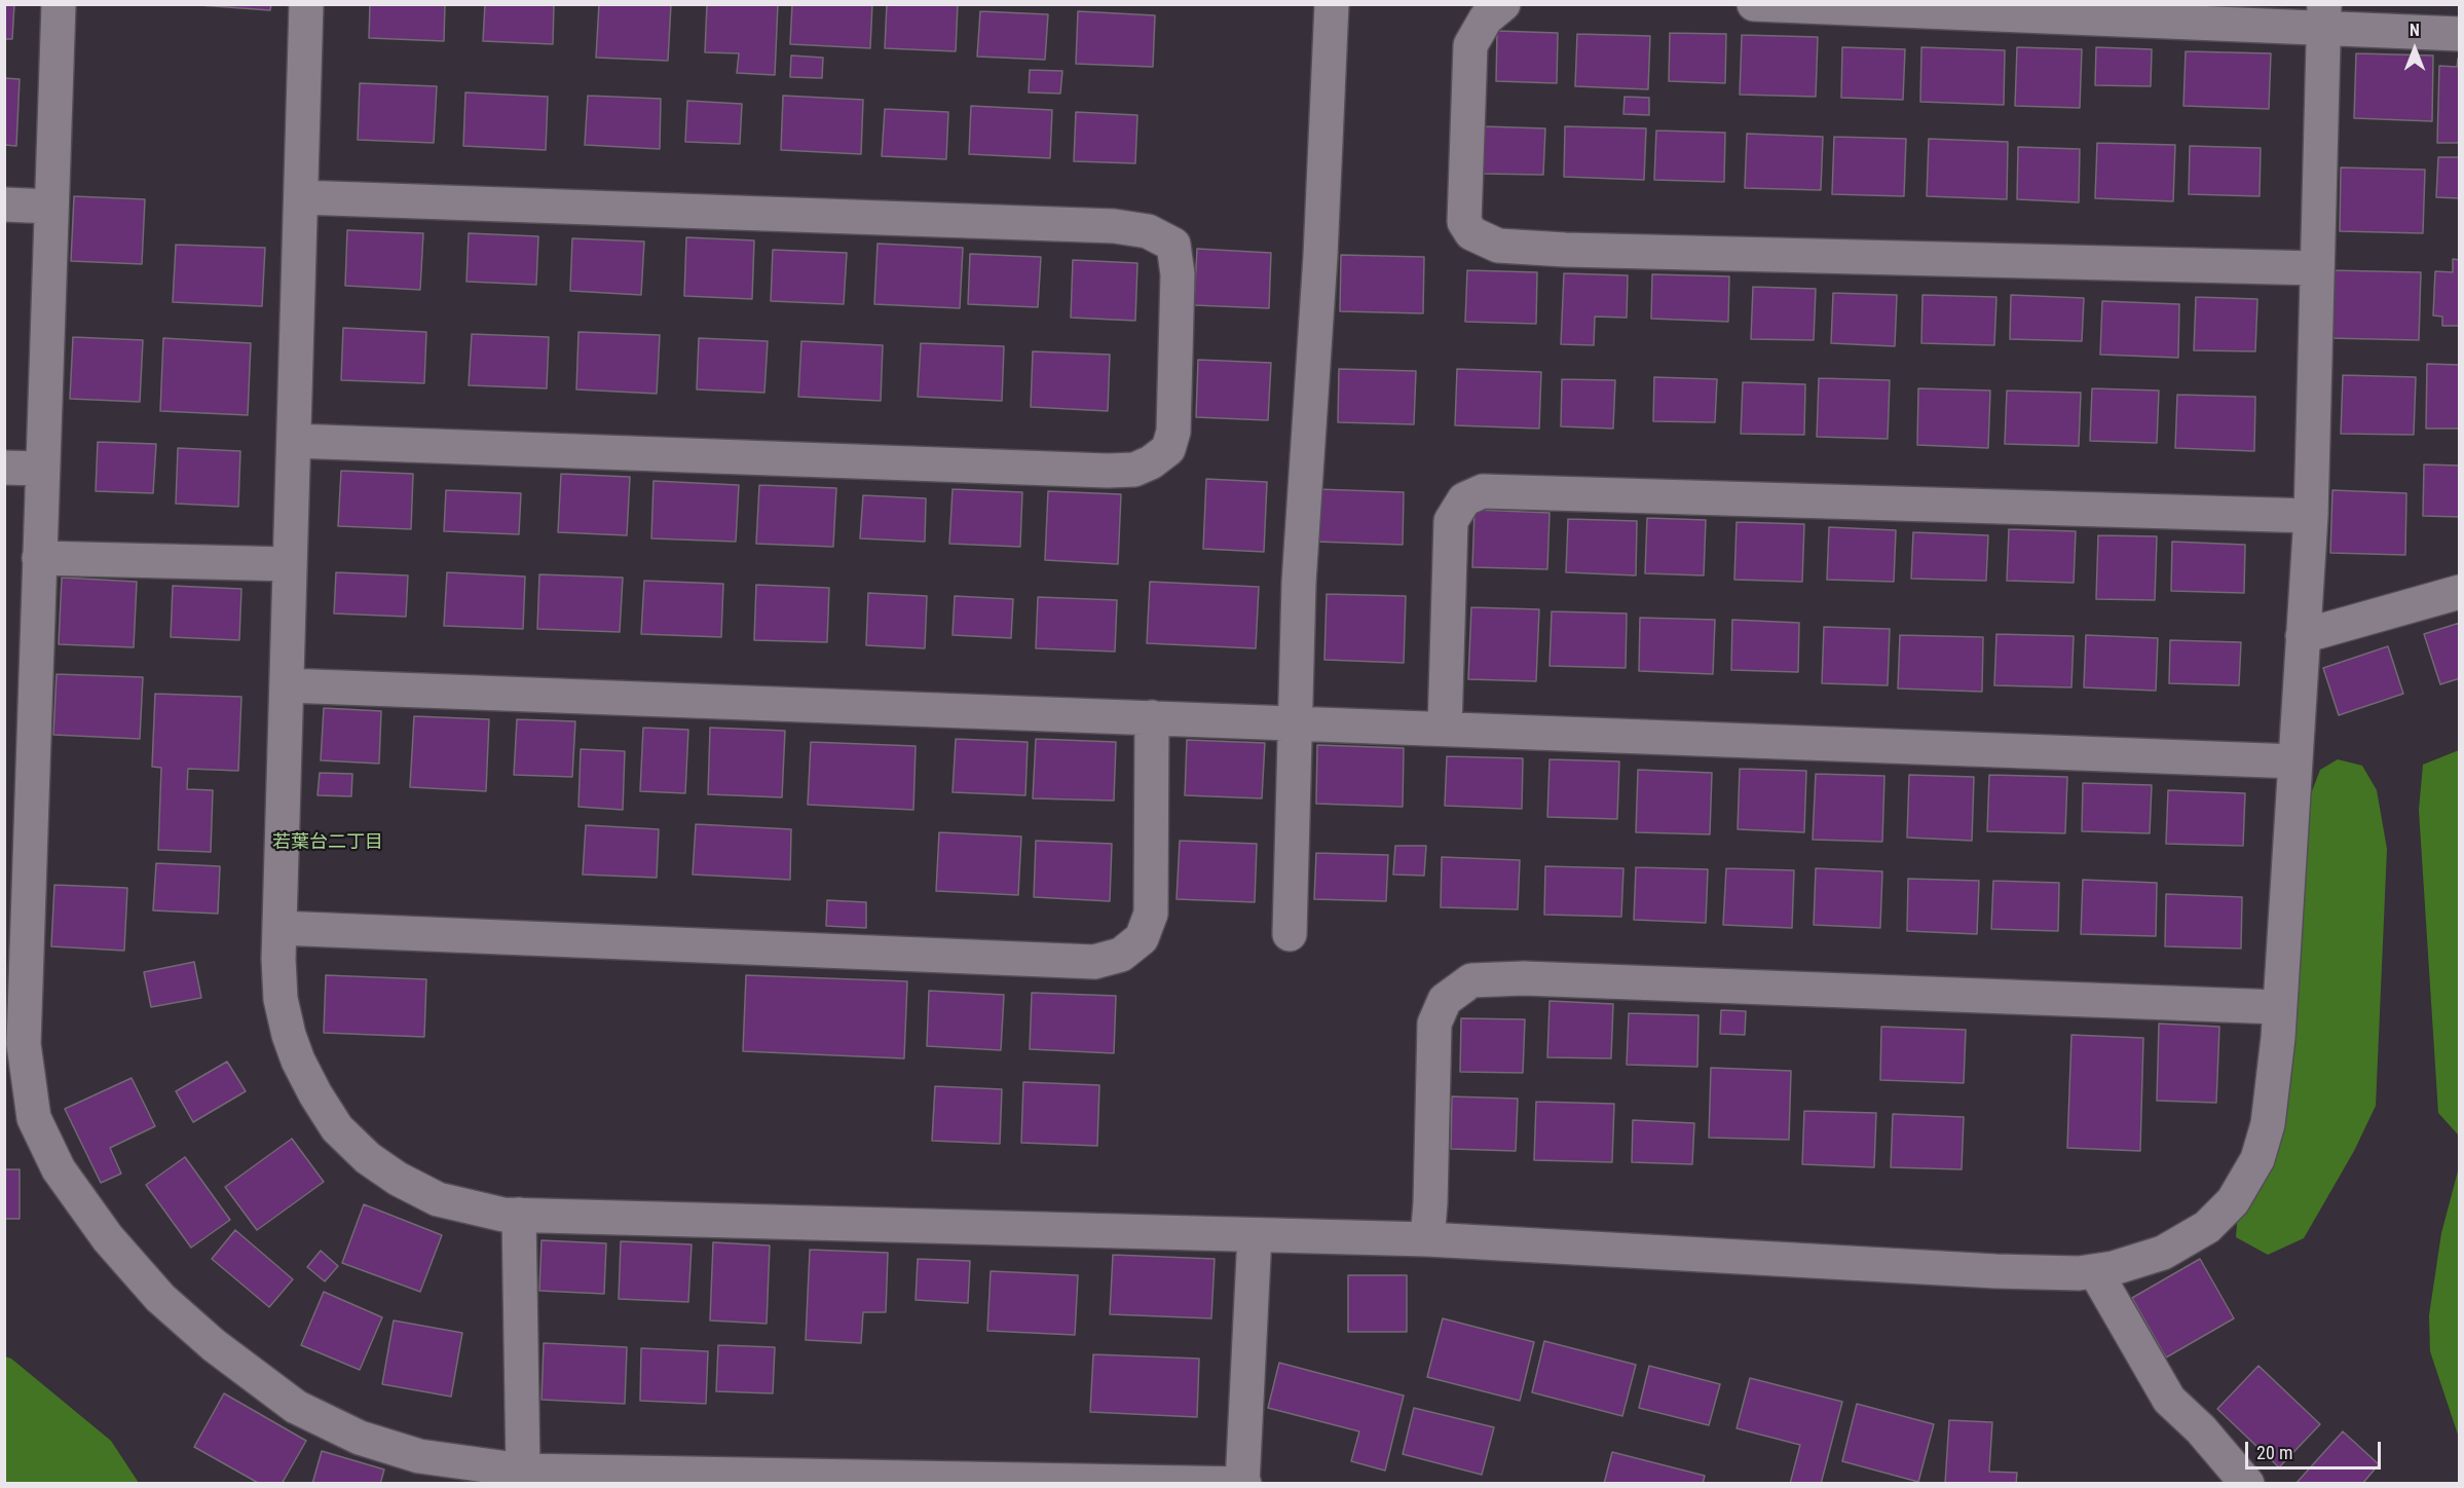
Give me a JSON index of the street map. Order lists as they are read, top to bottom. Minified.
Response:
{"districts":["若葉台二丁目"],"scale_bar":"20 m","north":"top"}
